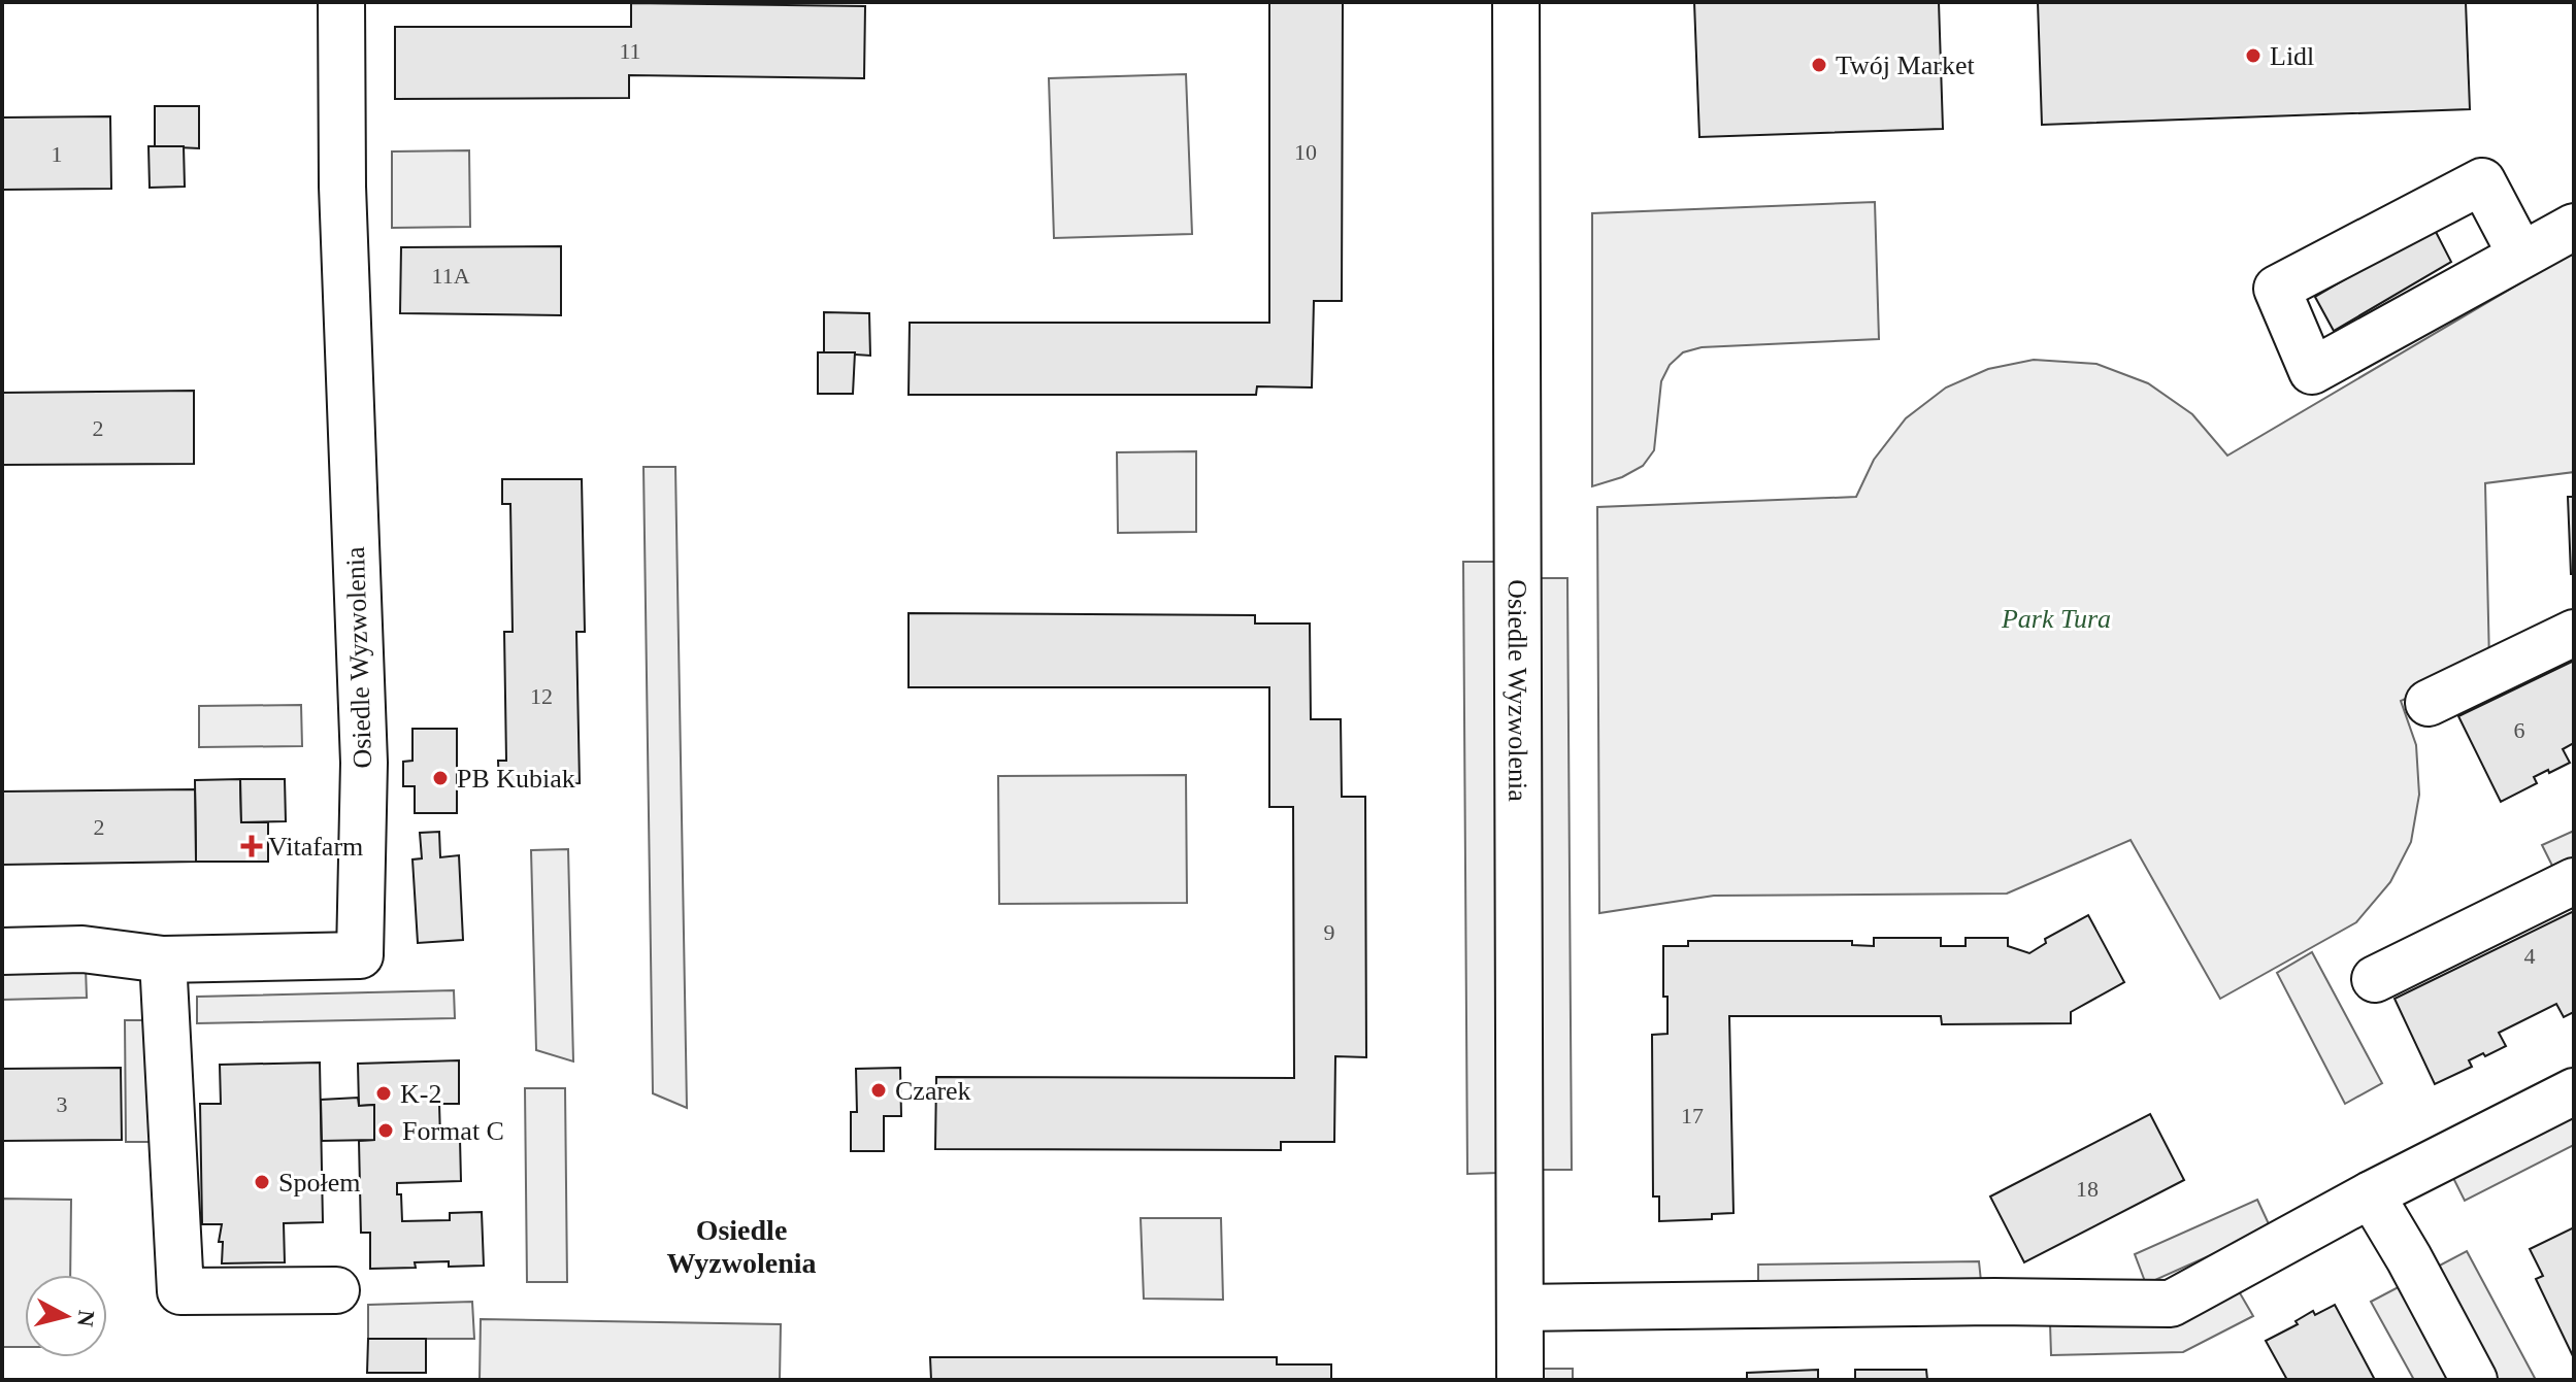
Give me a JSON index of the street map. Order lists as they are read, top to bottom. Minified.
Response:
{"streets":{"street":["Osiedle Wyzwolenia"]},"districts":["Osiedle Wyzwolenia"],"parks":["Park Tura"],"places":{"other":["Lidl","Twój Market","PB Kubiak","Czarek","K-2","Format C","Społem"],"health":["Vitafarm"]},"house_numbers":["11","10","1","11A","2","12","6","2","9","4","3","17","18"],"north":"right"}
